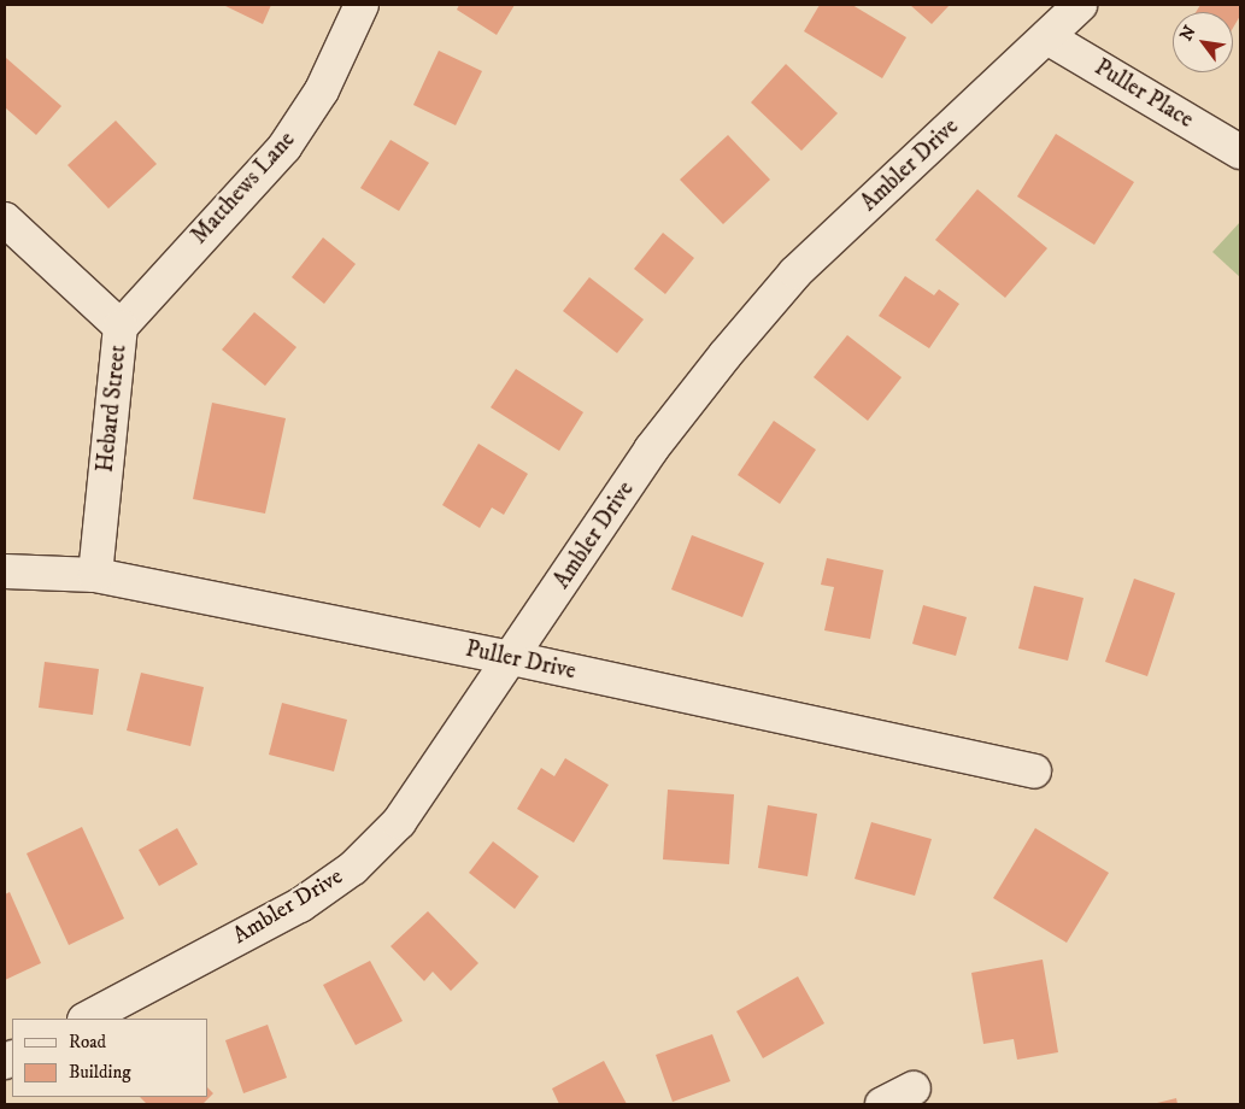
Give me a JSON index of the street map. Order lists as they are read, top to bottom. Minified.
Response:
{"streets":{"street":["Puller Place","Ambler Drive","Matthews Lane","Hebard Street","Puller Drive"]},"crossings":[["Puller Place","Ambler Drive"],["Ambler Drive","Puller Drive"],["Matthews Lane","Hebard Street"],["Hebard Street","Puller Drive"]],"legend":["Road","Building"],"north":"top left"}
